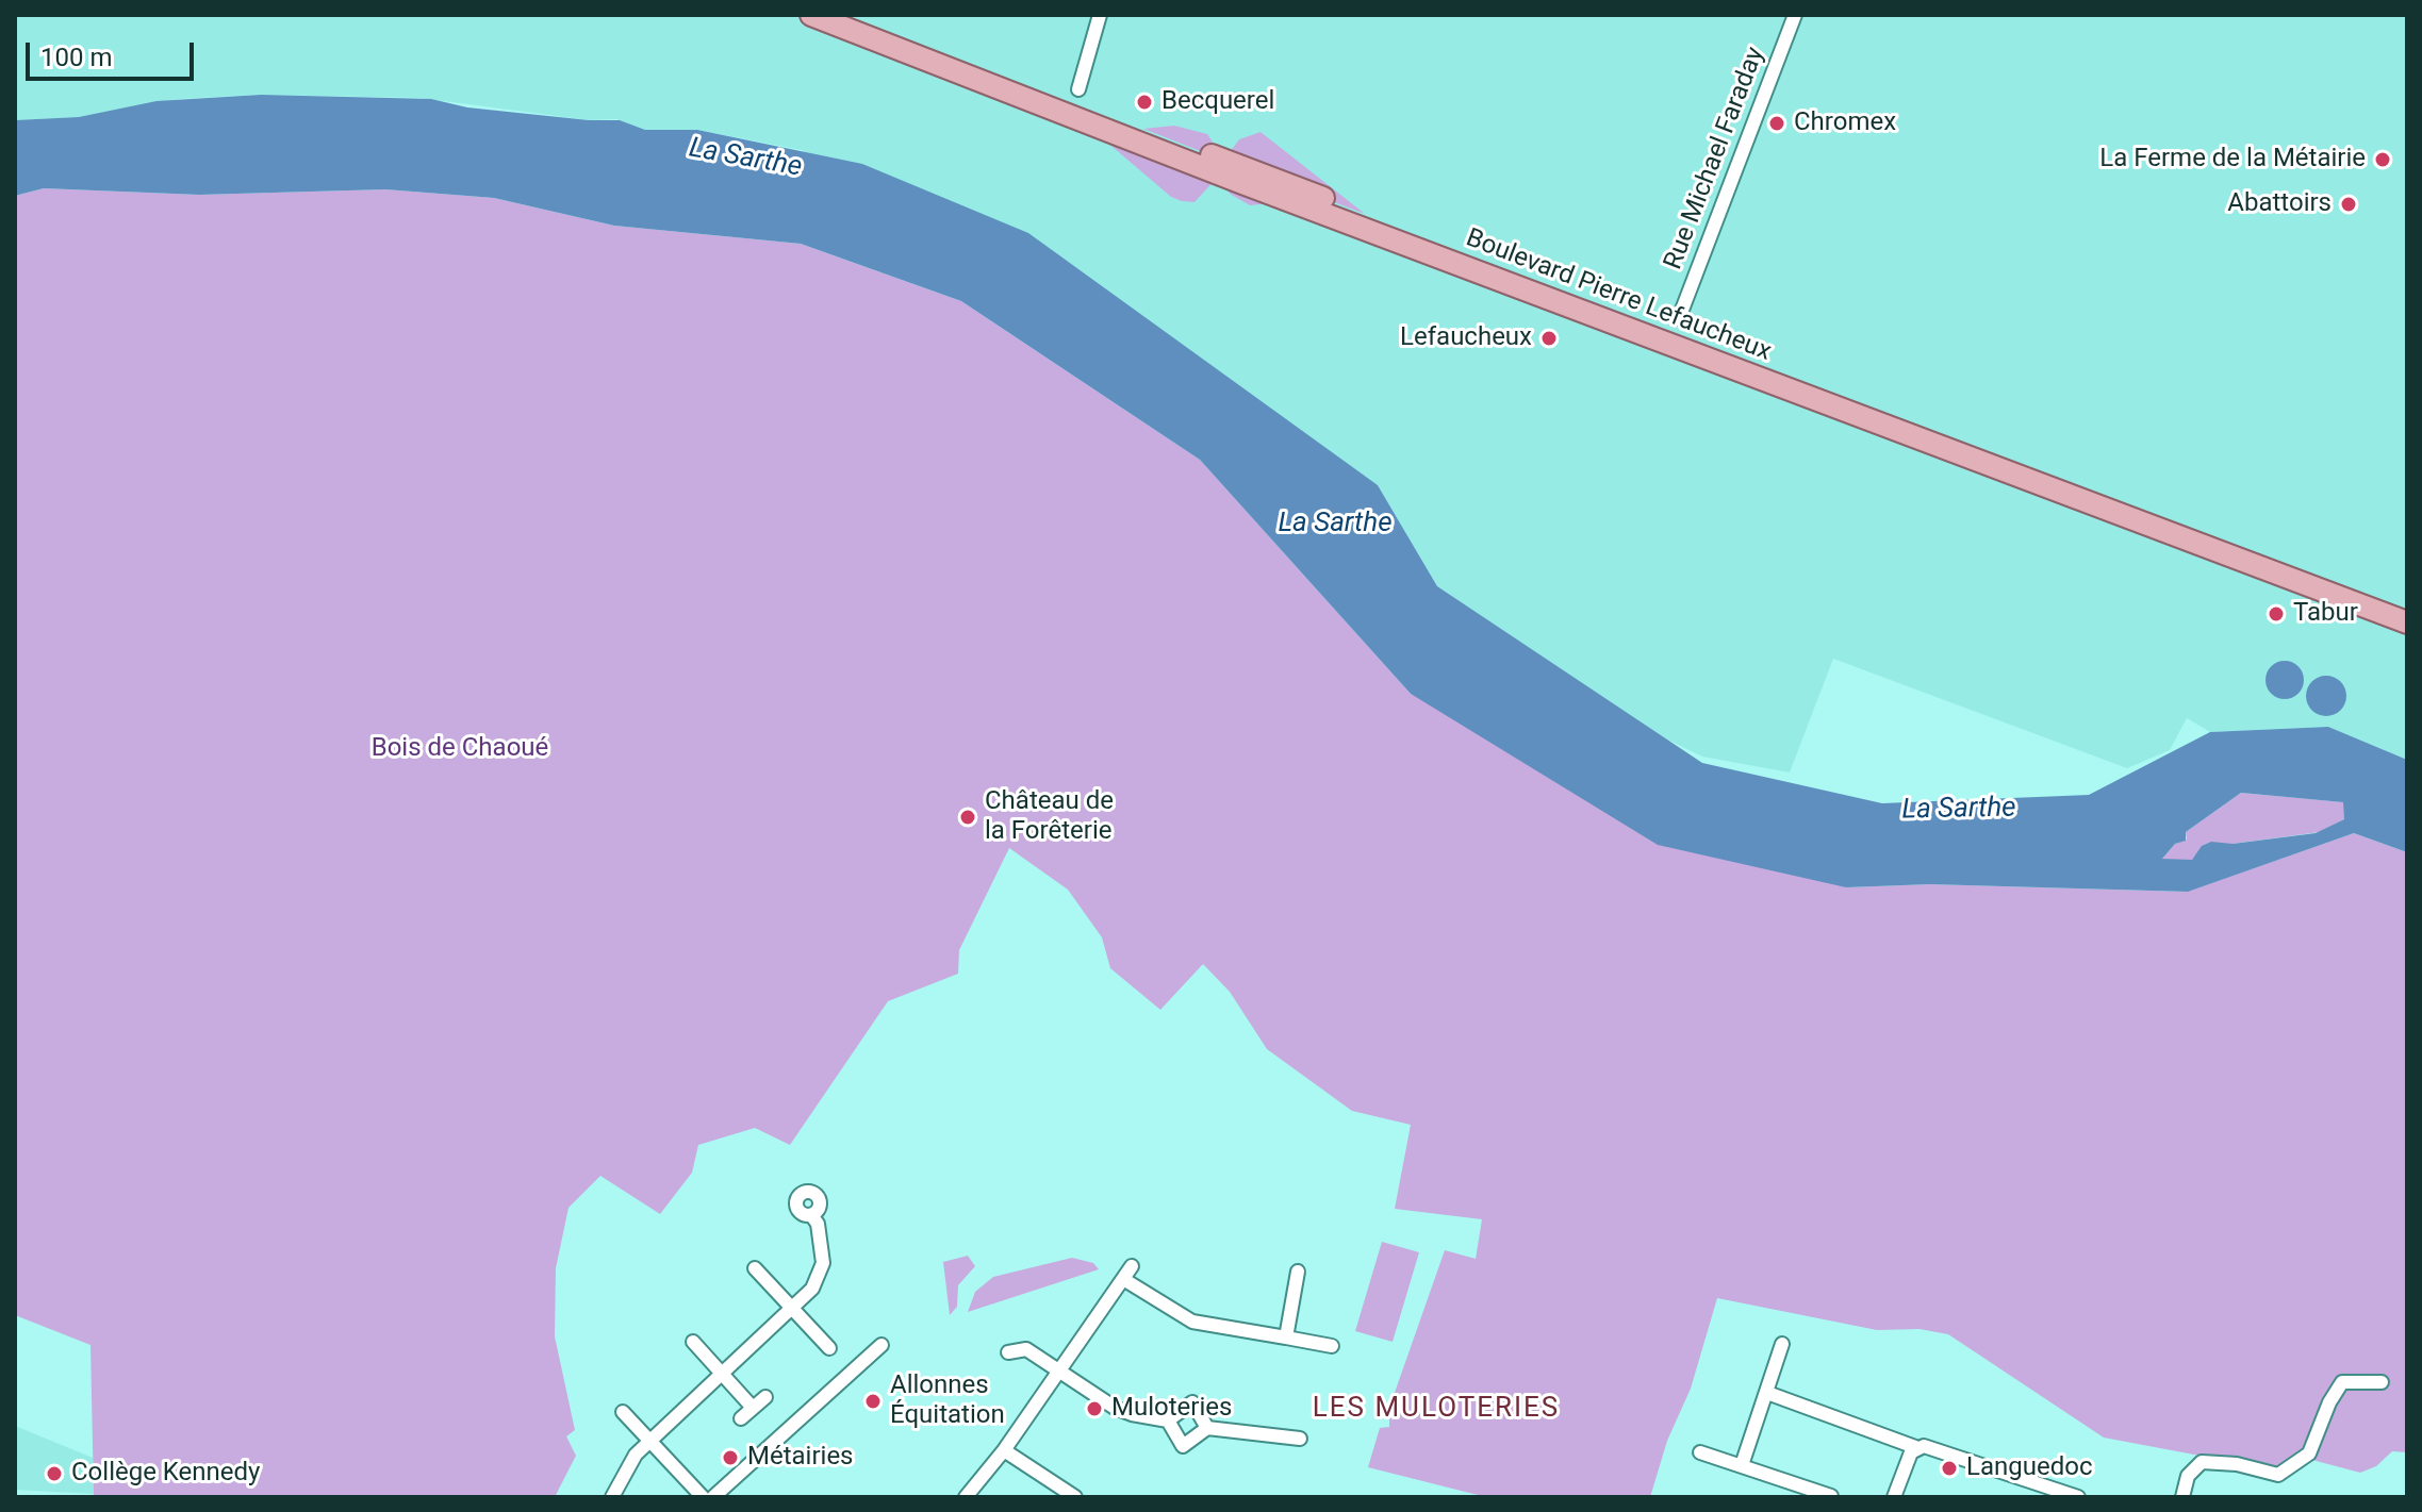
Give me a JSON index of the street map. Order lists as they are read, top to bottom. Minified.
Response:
{"streets":{"main road":["Boulevard Pierre Lefaucheux"],"street":["Rue Michael Faraday"]},"districts":["LES MULOTERIES"],"water":["La Sarthe"],"parks":["Bois de Chaoué"],"places":["Becquerel","Chromex","La Ferme de la Métairie","Abattoirs","Lefaucheux","Tabur","Château de la Forêterie","Allonnes Équitation","Muloteries","Métairies","Languedoc","Collège Kennedy"],"scale_bar":"100 m"}
